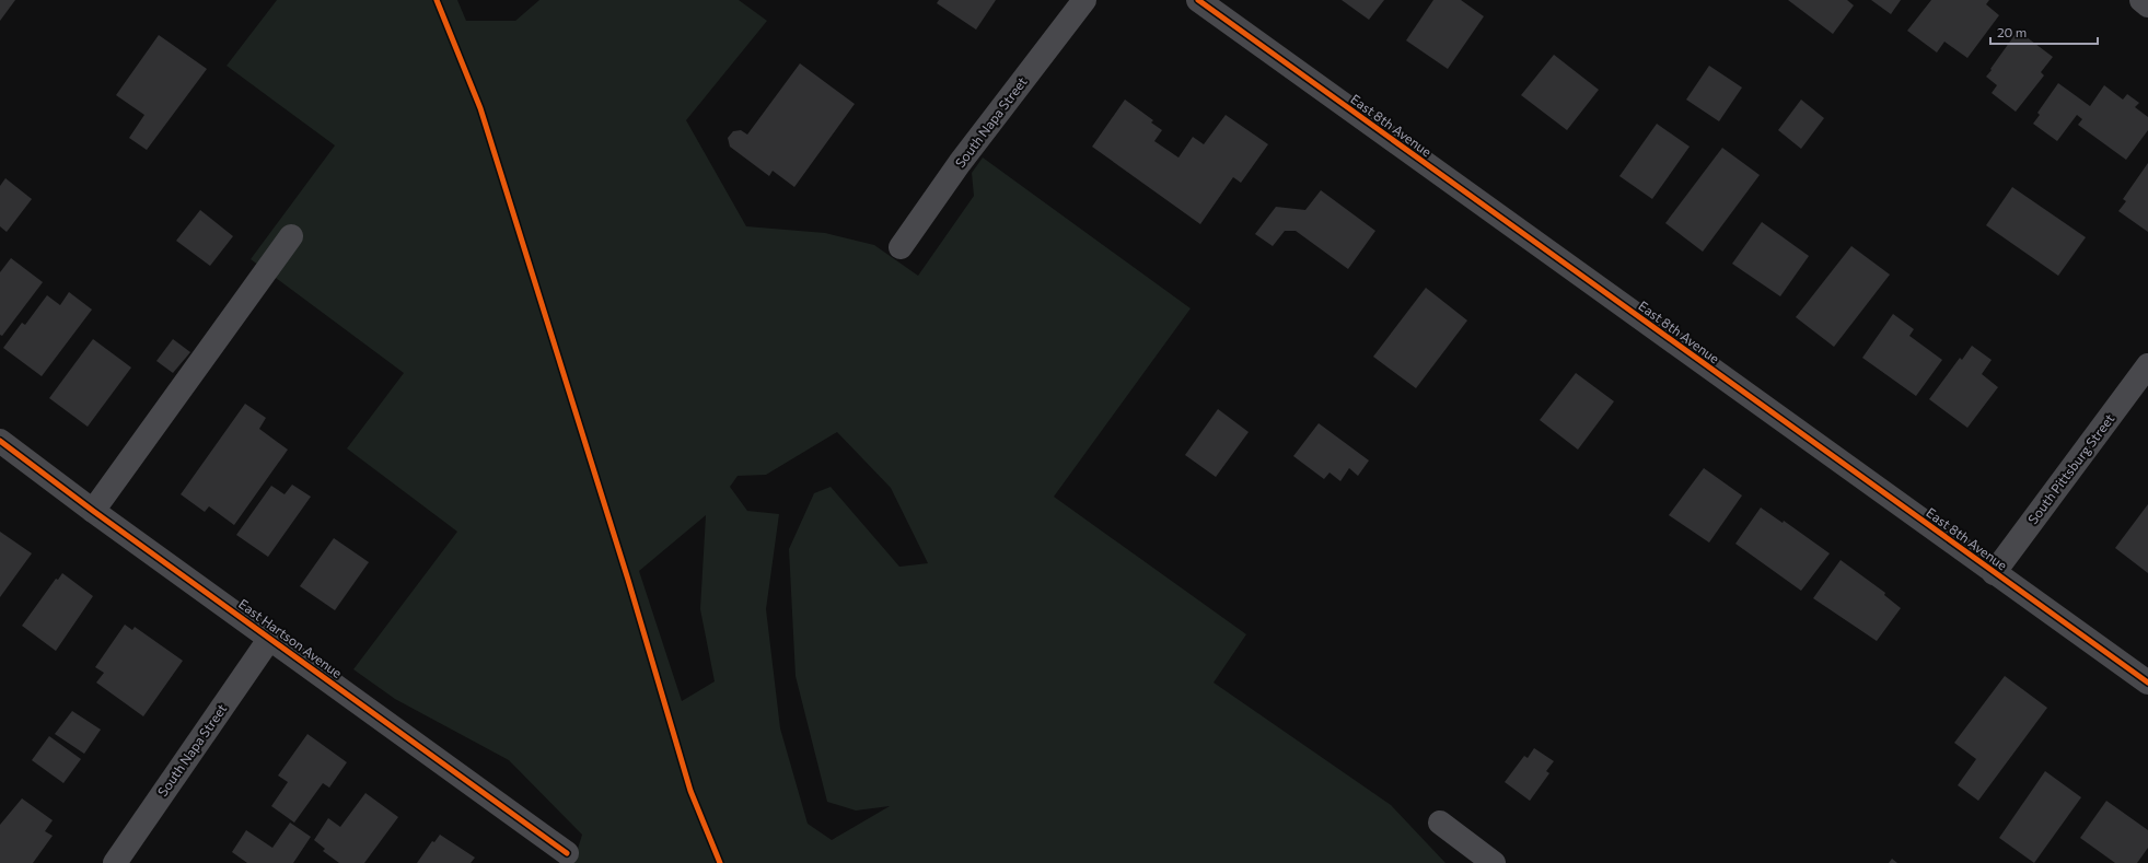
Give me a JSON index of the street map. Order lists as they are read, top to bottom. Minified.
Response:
{"streets":{"street":["South Napa Street","East 8th Avenue","South Pittsburg Street","East Hartson Avenue"]},"crossings":[["South Napa Street","East Hartson Avenue"],["East 8th Avenue","South Pittsburg Street"]],"scale_bar":"20 m"}
